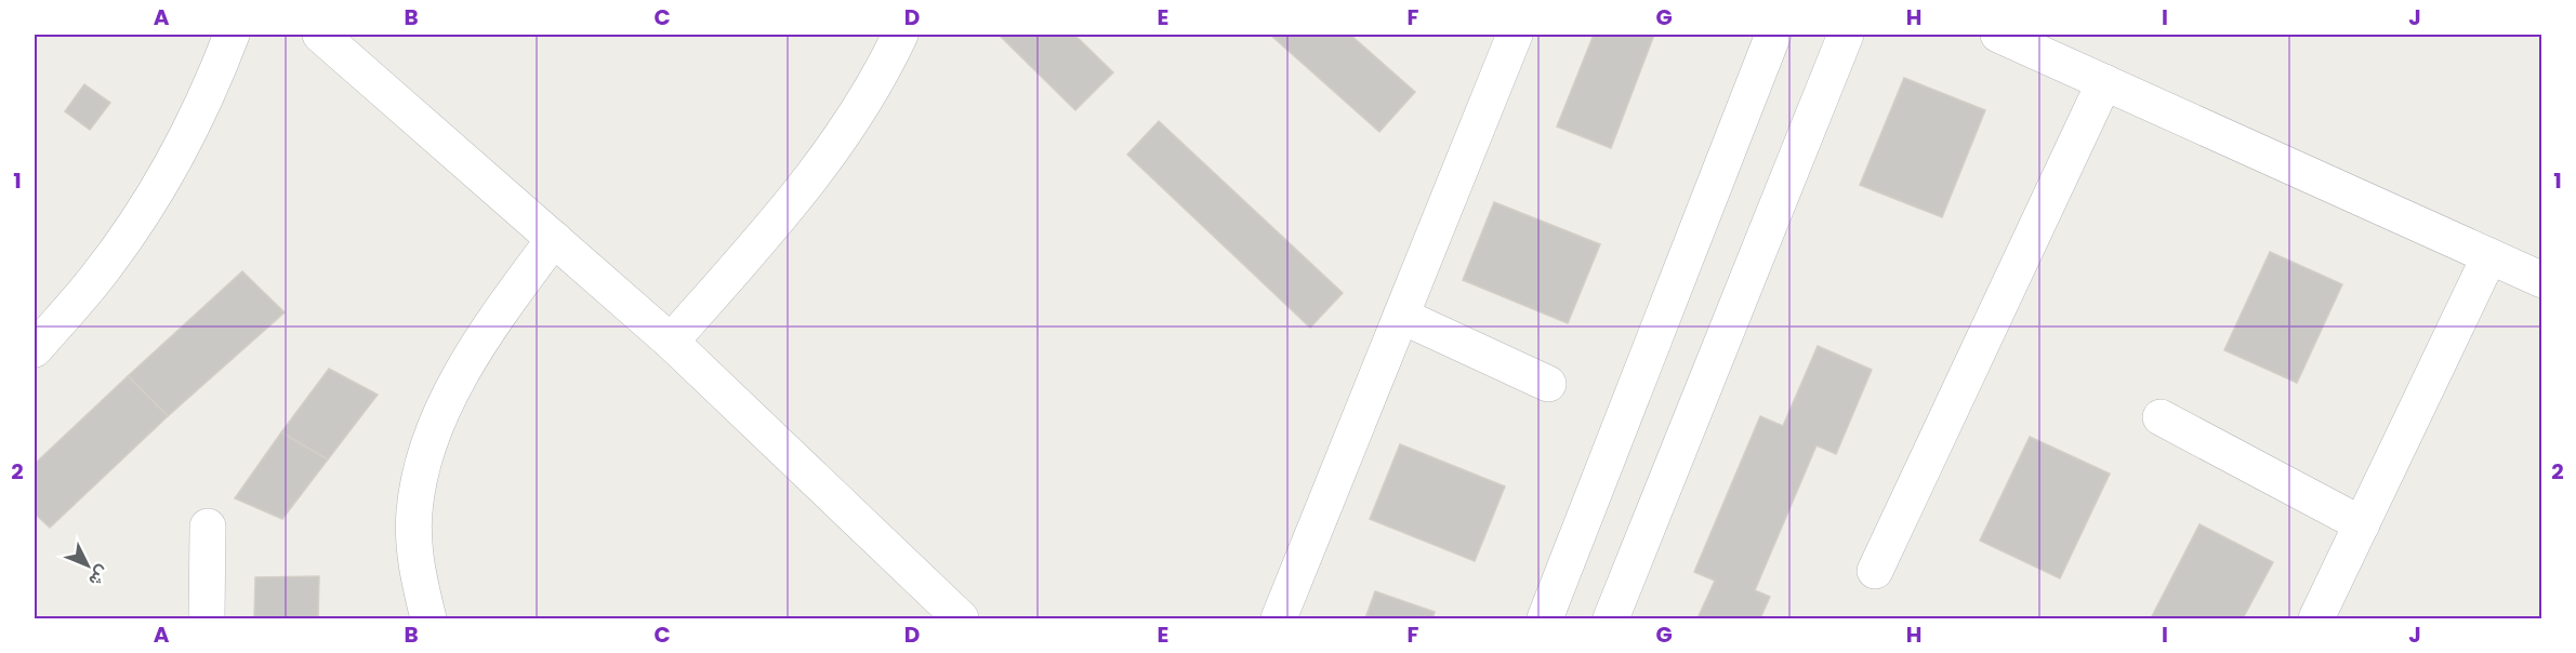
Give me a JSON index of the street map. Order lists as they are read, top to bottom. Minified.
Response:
{"north":"bottom right","grid":{"columns":["A","B","C","D","E","F","G","H","I","J"],"rows":["1","2"]}}
